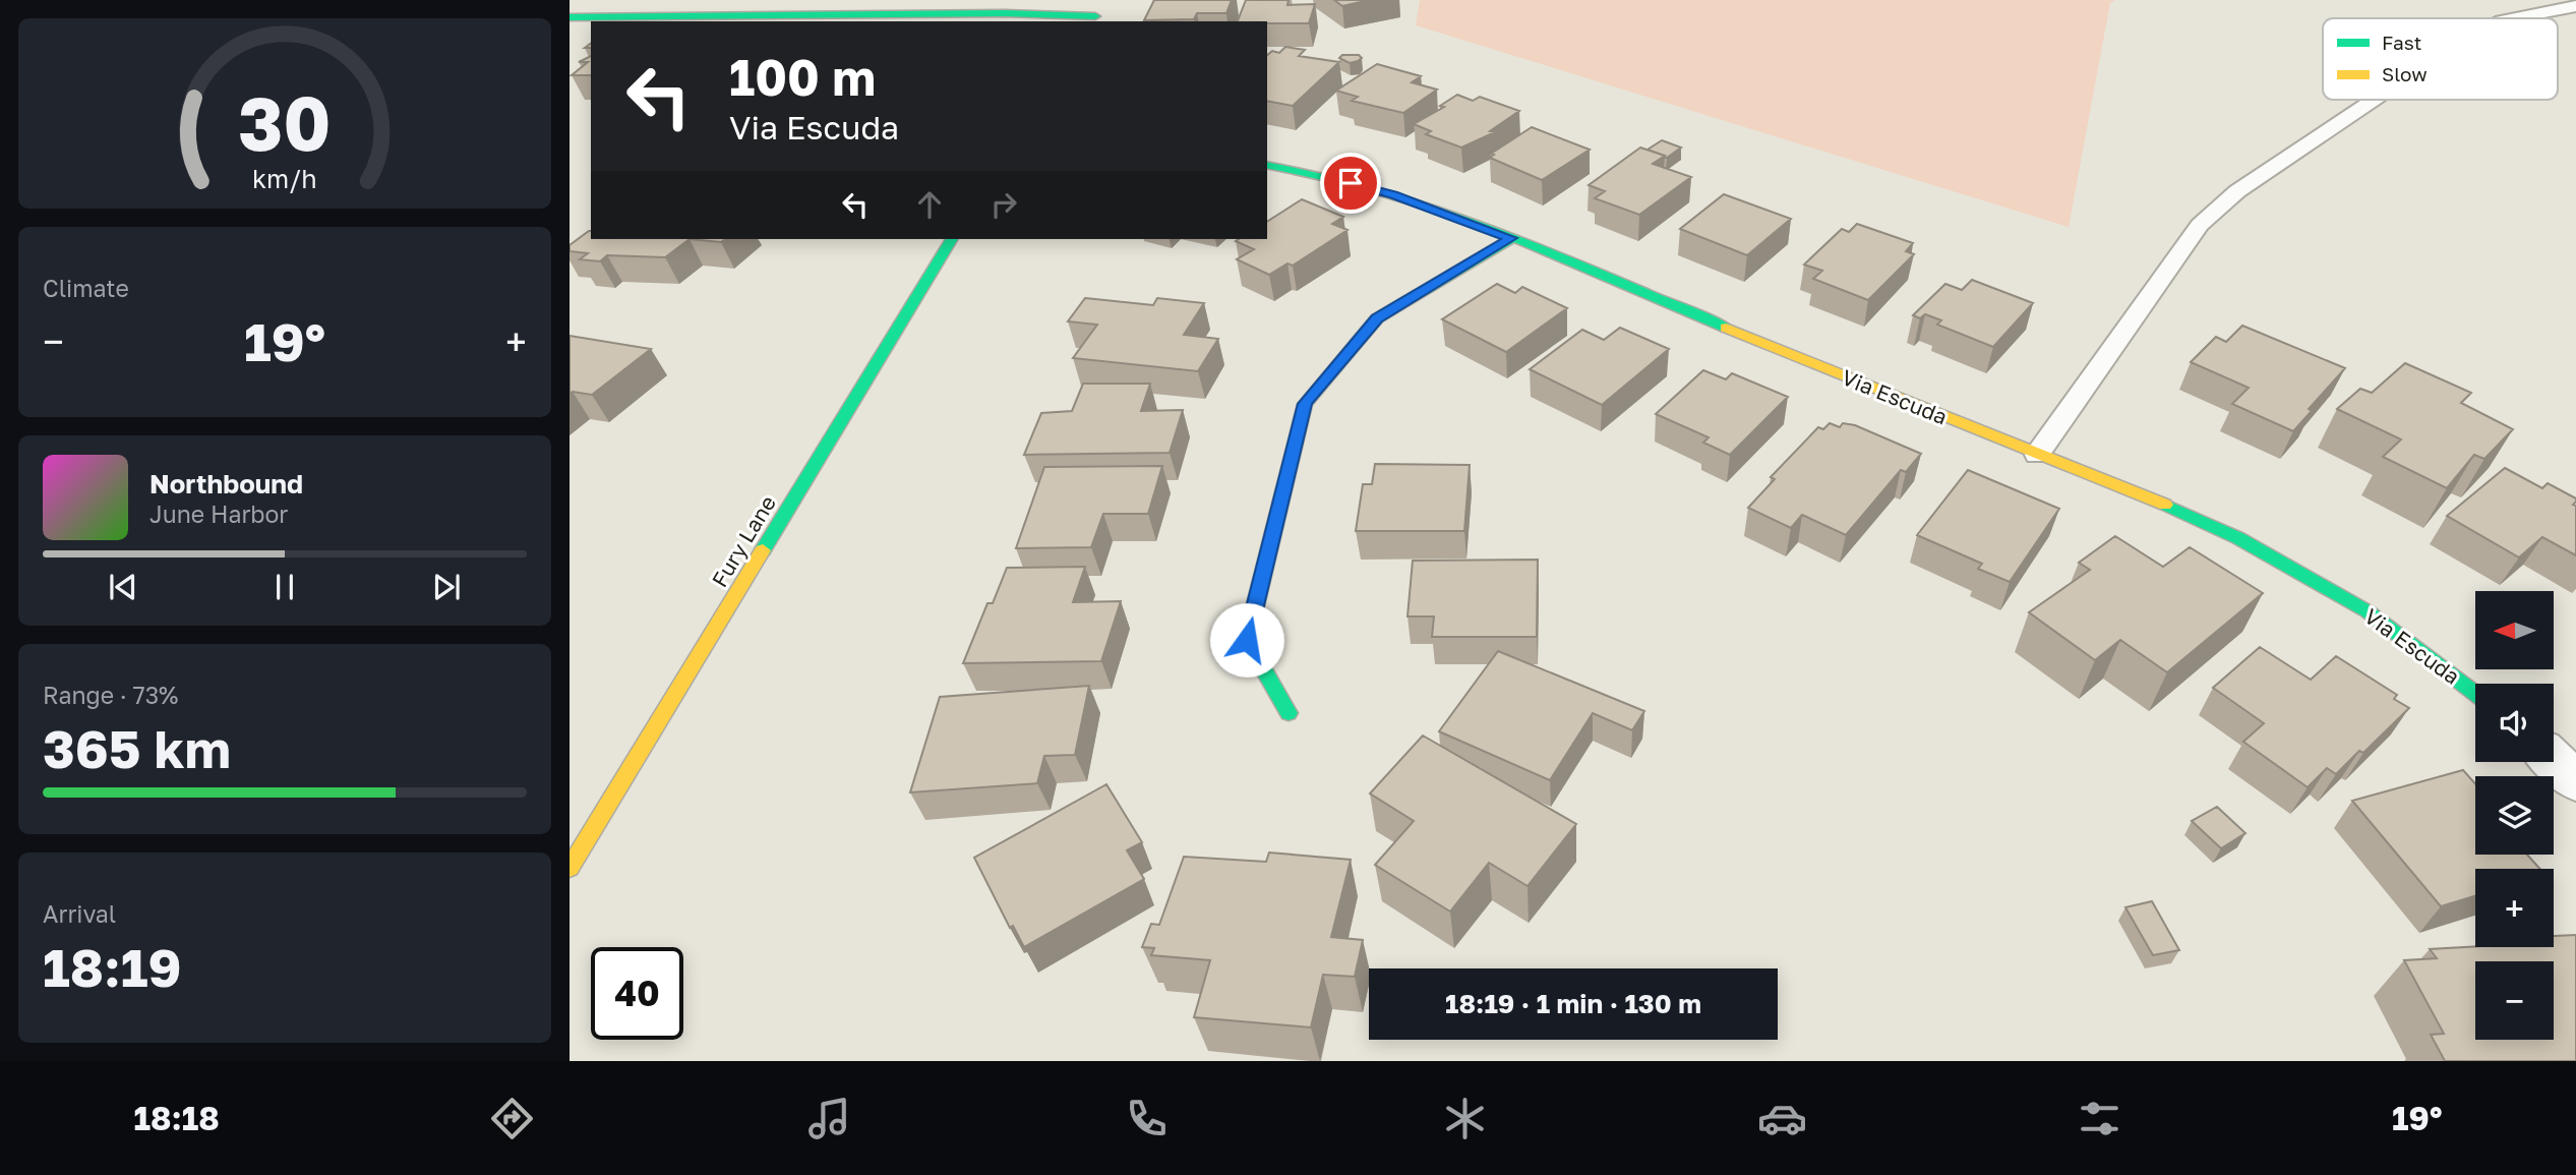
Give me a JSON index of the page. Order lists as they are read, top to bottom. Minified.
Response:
{"streets":{"street":["Via Escuda","Fury Lane"]},"legend":["Fast","Slow"],"north":"left","page":{"turn":["100 m","Via Escuda"],"tile":["Climate",["Range · 73%","365 km"],["Arrival","18:19"]],"heat":["−","19°","+"],"song":["Northbound","June Harbor"],"map_buttons":["+","−"],"limit":"40","trip":"18:19 · 1 min · 130 m","tabs":["18:18","19°"],"gauge":["30","km/h"]}}
